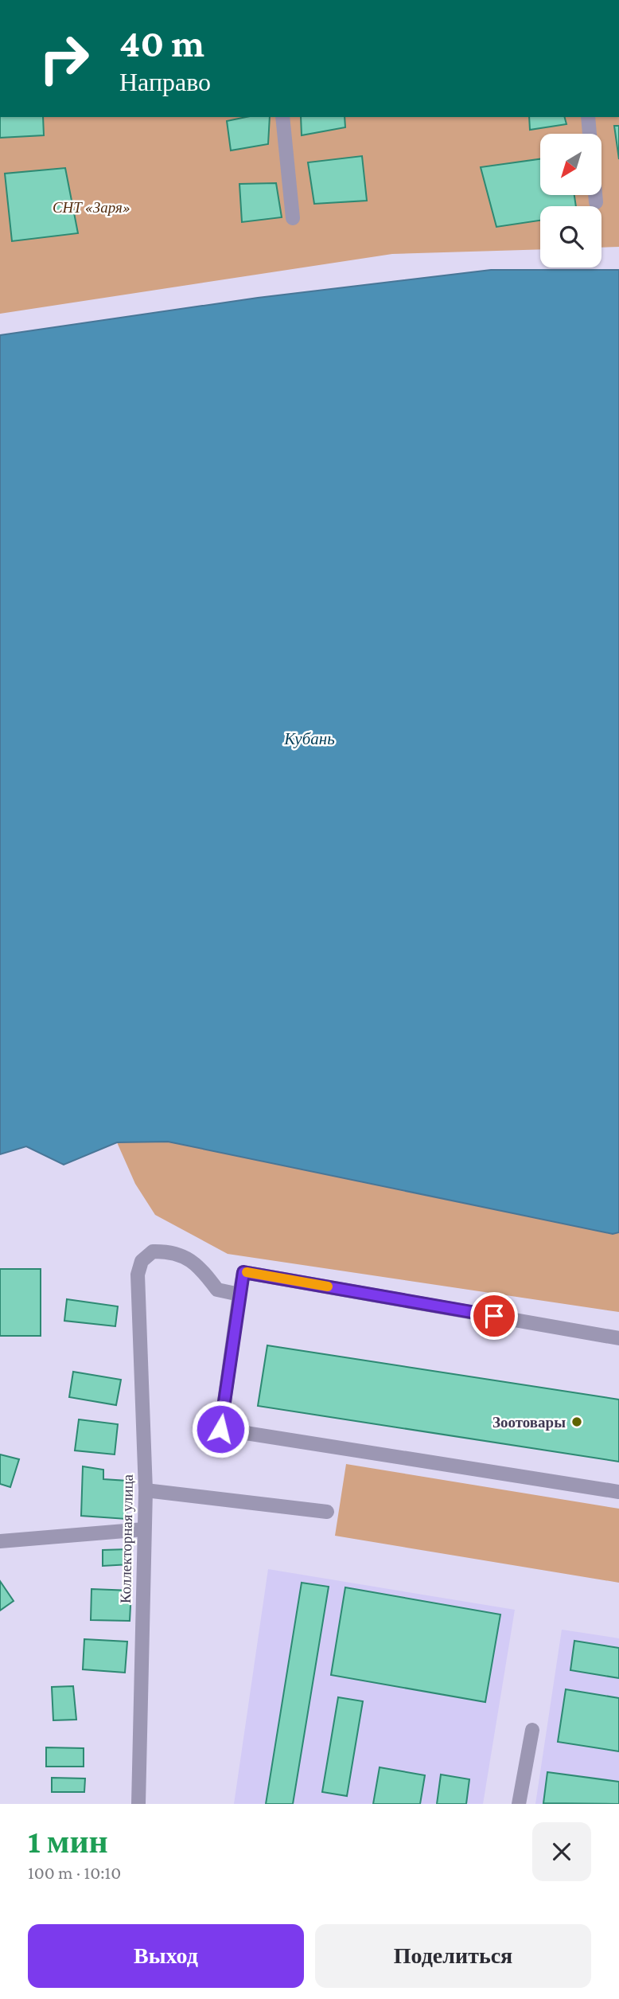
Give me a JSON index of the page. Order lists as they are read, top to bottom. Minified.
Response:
{"streets":{"street":["Коллекторная улица"]},"water":["Кубань"],"parks":["СНТ «Заря»"],"places":["Зоотовары"],"north":"bottom left","page":{"turn":["40 m","Направо"],"heading":["1 мин","100 m · 10:10"],"buttons":["Выход","Поделиться"]}}
